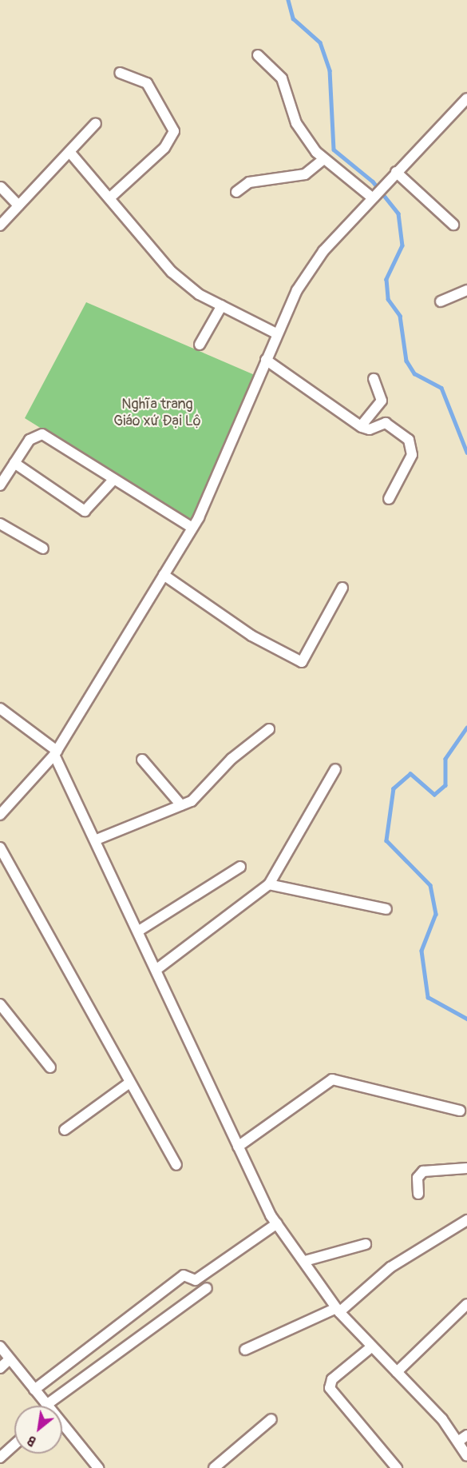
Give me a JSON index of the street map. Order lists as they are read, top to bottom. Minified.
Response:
{"parks":["Nghĩa trang Giáo xứ Đại Lộ"],"north":"bottom left"}
